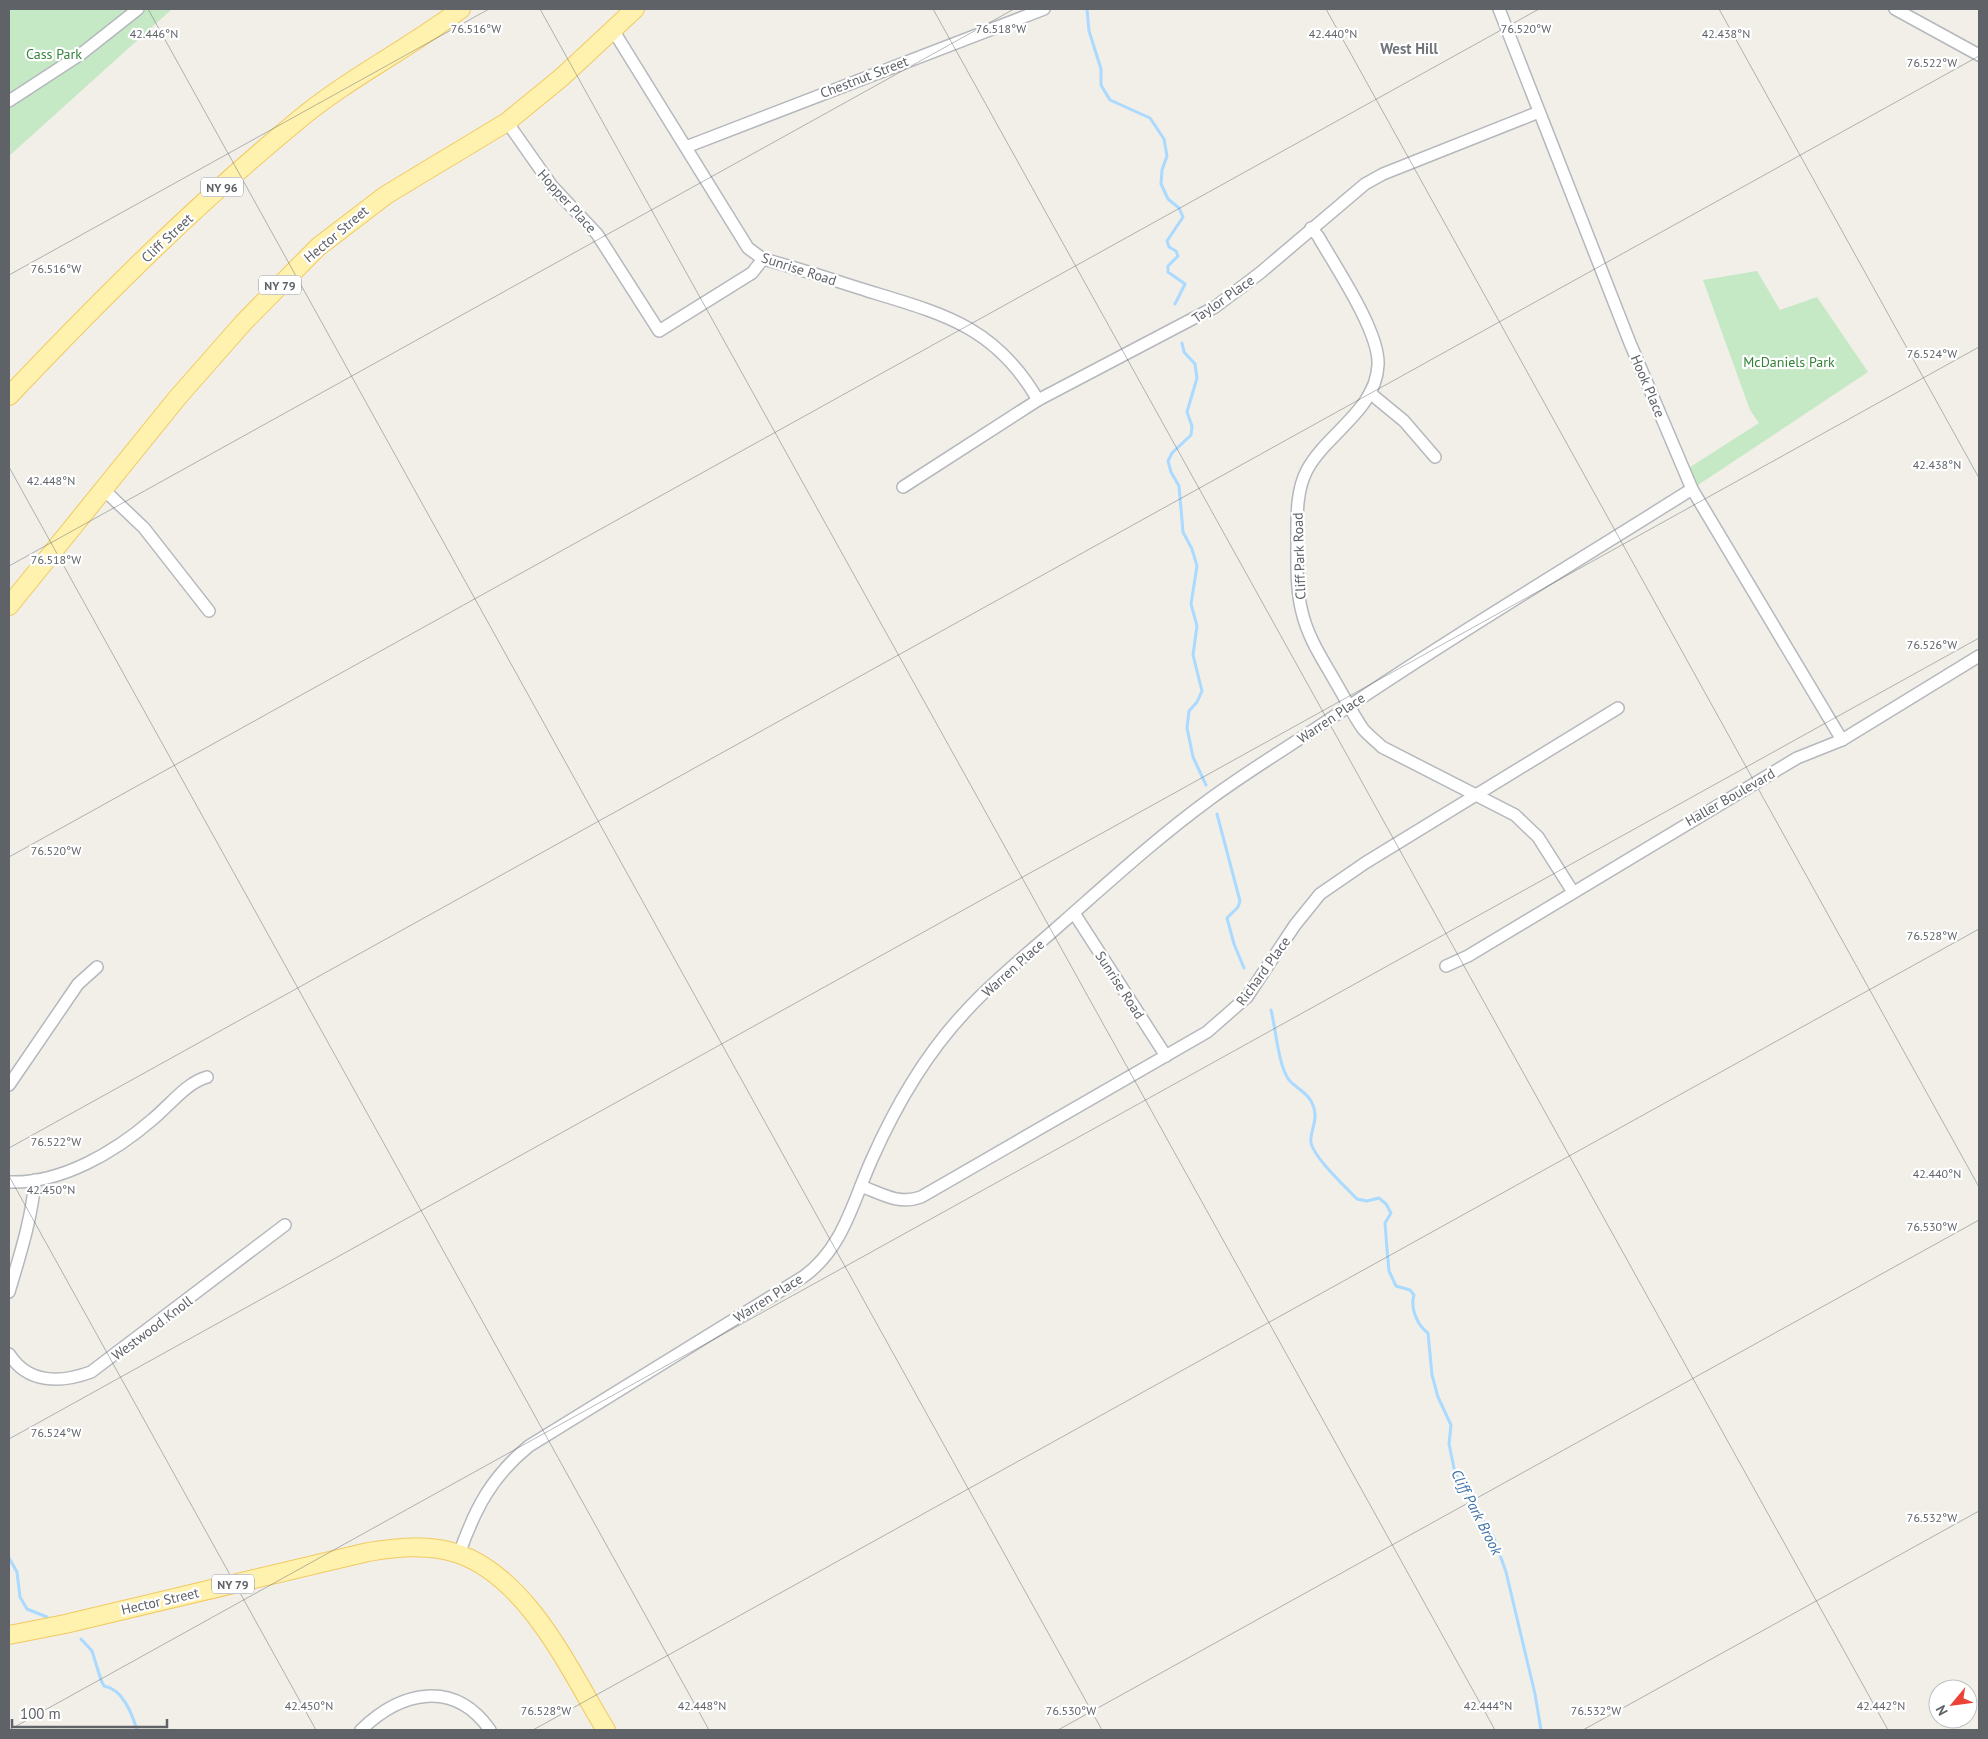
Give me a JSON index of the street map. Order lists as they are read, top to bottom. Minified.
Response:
{"streets":{"main road":["NY 96","Hector Street","Cliff Street","NY 79"],"street":["Chestnut Street","Hopper Place","Sunrise Road","Taylor Place","Hook Place","Cliff Park Road","Warren Place","Haller Boulevard","Richard Place","Westwood Knoll"]},"crossings":[["Chestnut Street","Sunrise Road"],["Hopper Place","Hector Street"],["Hopper Place","Sunrise Road"],["Hector Street","Sunrise Road"],["Hector Street","NY 79"],["Hector Street","Warren Place"],["Sunrise Road","Taylor Place"],["Sunrise Road","Warren Place"],["Sunrise Road","Richard Place"],["NY 79","Warren Place"],["Taylor Place","Hook Place"],["Taylor Place","Cliff Park Road"],["Hook Place","Warren Place"],["Hook Place","Haller Boulevard"],["Cliff Park Road","Warren Place"],["Cliff Park Road","Haller Boulevard"],["Cliff Park Road","Richard Place"],["Warren Place","Richard Place"]],"districts":["West Hill"],"water":["Cliff Park Brook"],"parks":["Cass Park","McDaniels Park"],"scale_bar":"100 m","north":"bottom left","coordinates":["76.516°W","76.518°W","76.520°W","42.446°N","42.440°N","42.438°N","76.522°W","76.524°W","42.448°N","76.526°W","76.528°W","42.450°N","76.530°W","76.532°W","42.444°N","42.442°N"]}
